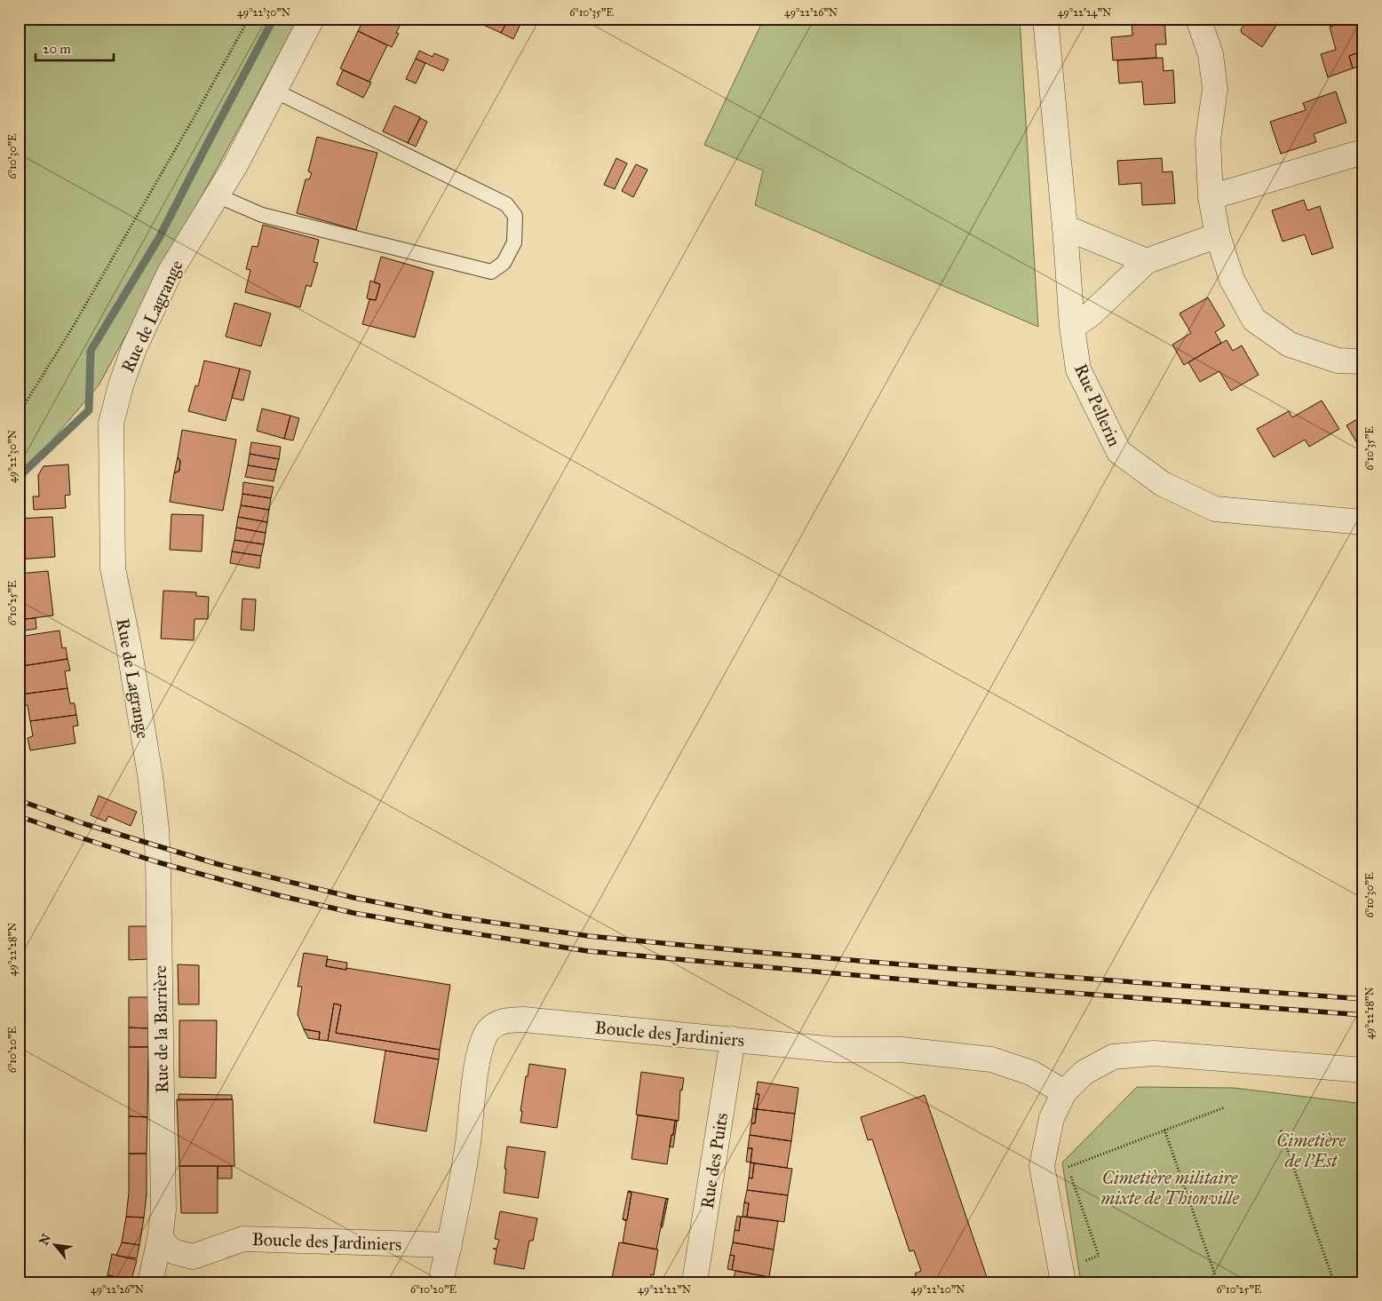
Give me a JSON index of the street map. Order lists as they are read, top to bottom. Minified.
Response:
{"streets":{"street":["Rue de Lagrange","Rue Pellerin","Rue de la Barrière","Boucle des Jardiniers","Rue des Puits"]},"crossings":[["Rue de Lagrange","Rue de la Barrière"],["Rue de la Barrière","Boucle des Jardiniers"],["Boucle des Jardiniers","Rue des Puits"]],"parks":["Cimetière de l'Est","Cimetière militaire mixte de Thionville"],"scale_bar":"20 m","north":"top left","coordinates":["49°22'30\"N","6°10'35\"E","49°22'26\"N","49°22'24\"N","6°10'30\"E","6°10'25\"E","49°22'28\"N","49°22'18\"N","6°10'20\"E","49°22'22\"N","49°22'20\"N"]}
